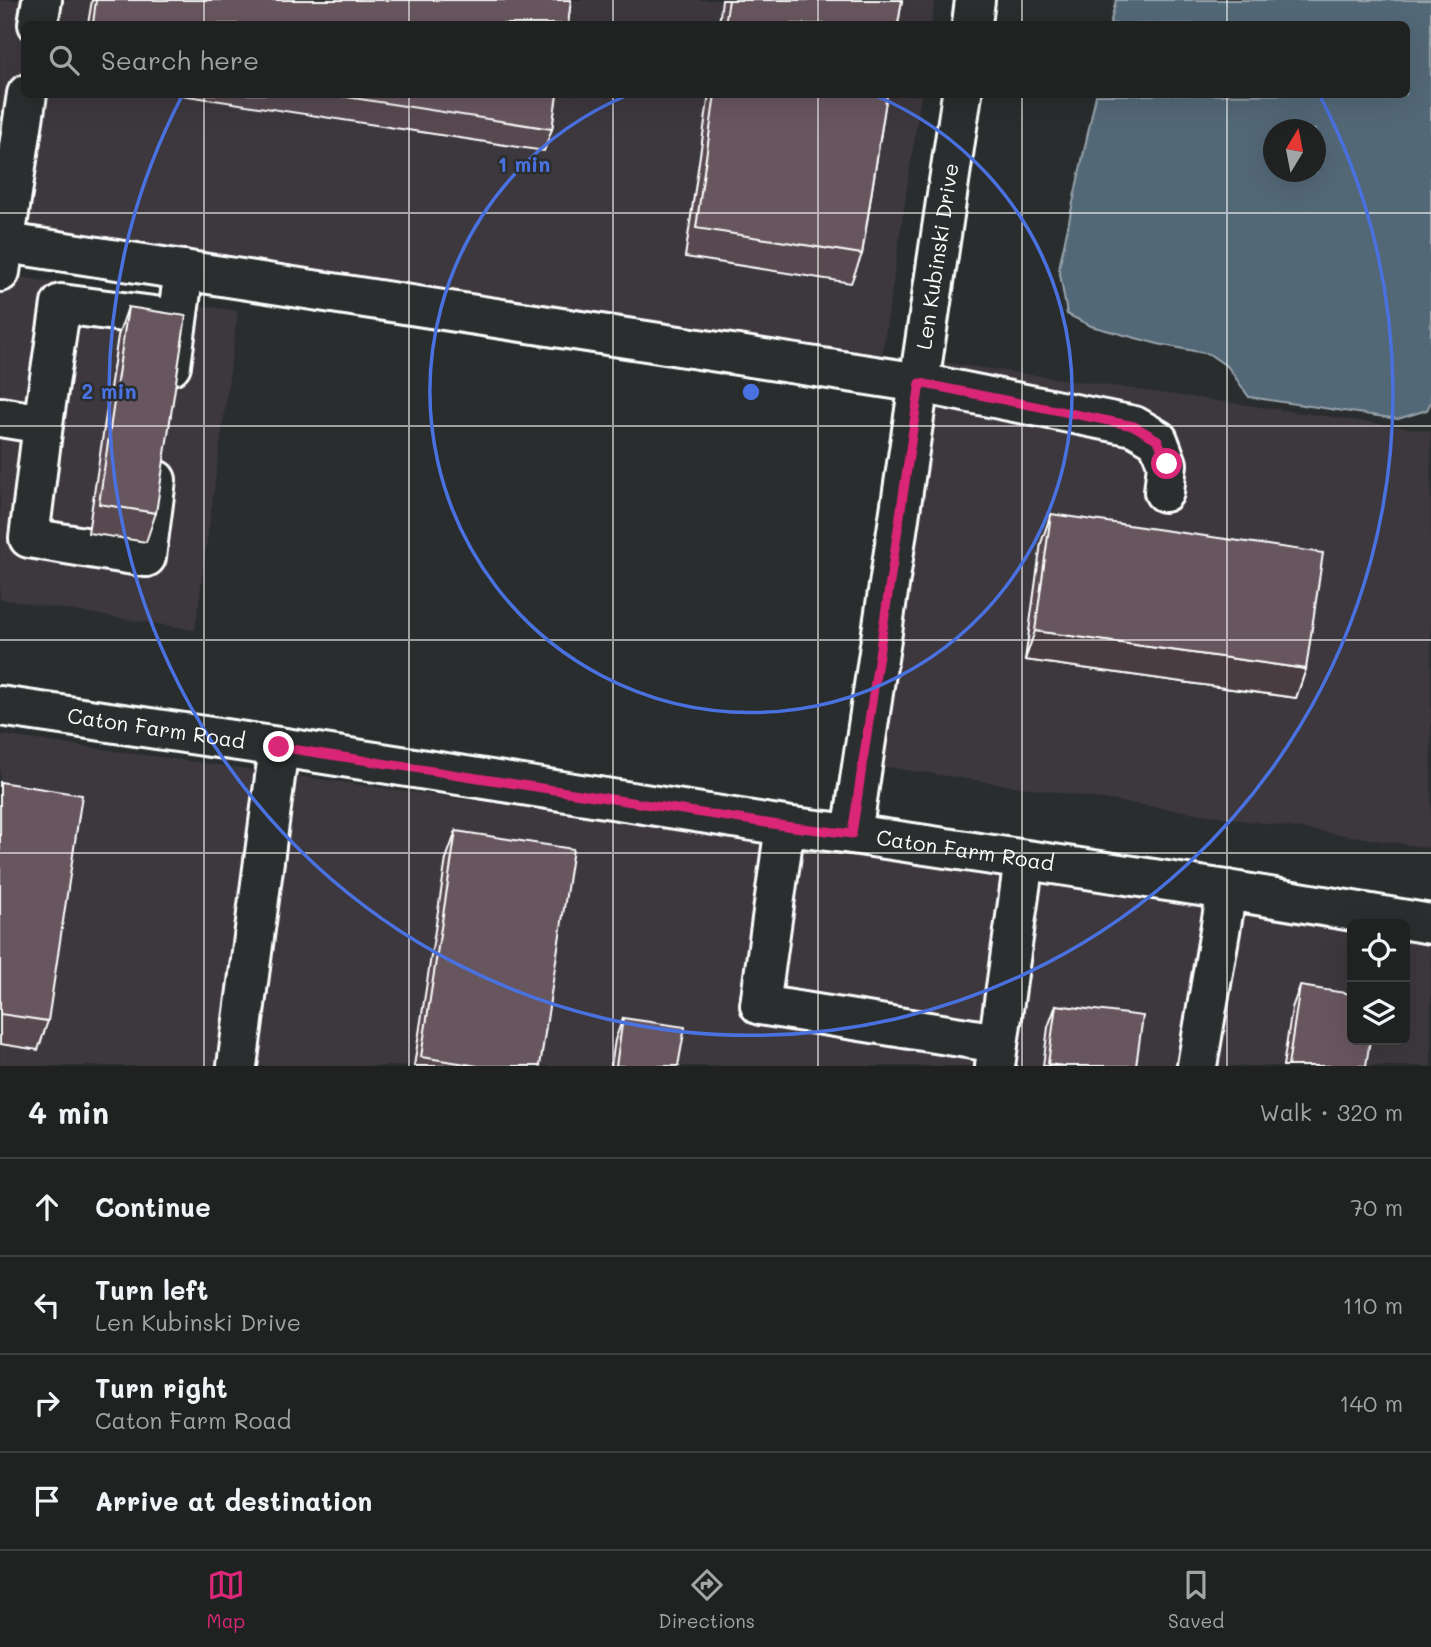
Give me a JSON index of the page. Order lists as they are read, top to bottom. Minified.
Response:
{"streets":{"street":["Len Kubinski Drive","Caton Farm Road"]},"crossings":[["Len Kubinski Drive","Caton Farm Road"]],"north":"top","page":{"search":"Search here","heading":["4 min","Walk · 320 m"],"list":[["Continue","70 m"],["Turn left","Len Kubinski Drive","110 m"],["Turn right","Caton Farm Road","140 m"],"Arrive at destination"],"nav":["Map","Directions","Saved"]},"rings":["1 min","2 min"]}
